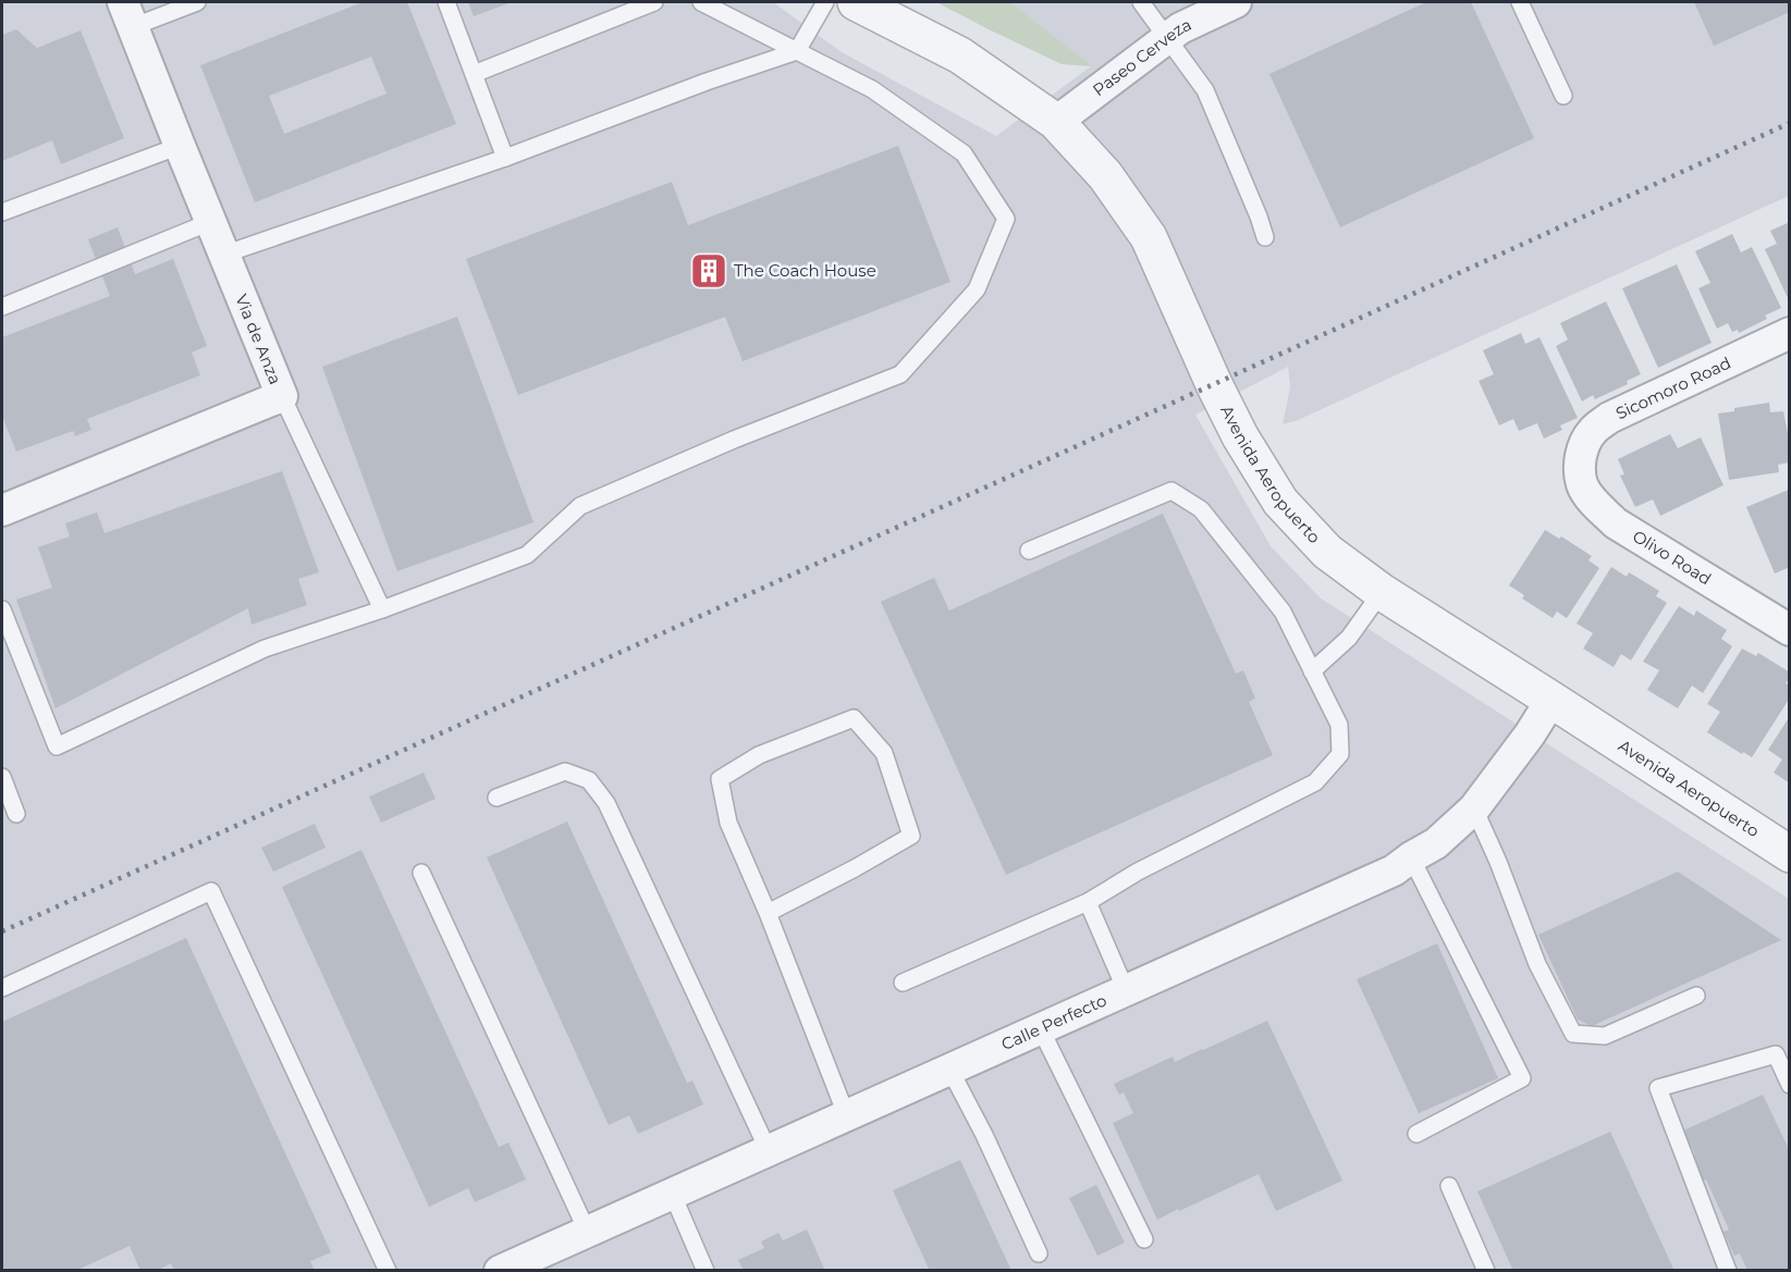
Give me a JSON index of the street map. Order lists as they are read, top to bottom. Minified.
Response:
{"streets":{"street":["Paseo Cerveza","Via de Anza","Sicomoro Road","Avenida Aeropuerto","Olivo Road","Calle Perfecto"]},"crossings":[["Paseo Cerveza","Avenida Aeropuerto"],["Sicomoro Road","Olivo Road"],["Avenida Aeropuerto","Calle Perfecto"]],"places":{"building":["The Coach House"]}}
